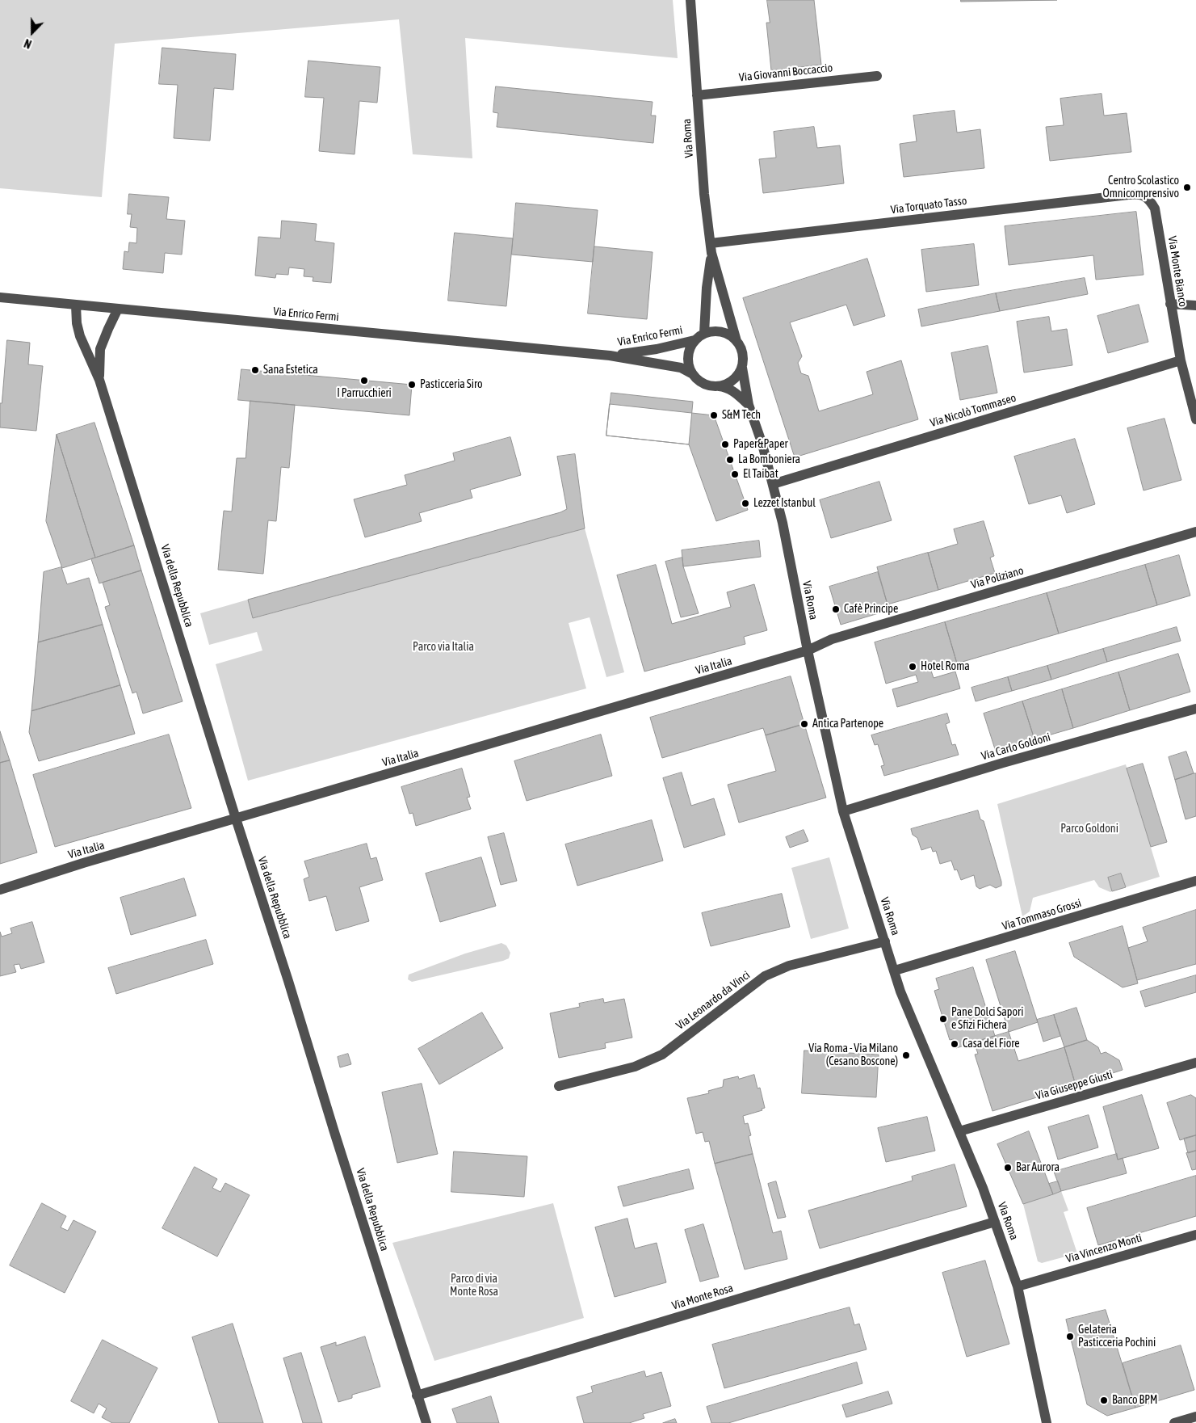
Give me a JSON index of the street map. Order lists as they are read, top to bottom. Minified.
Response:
{"streets":{"street":["Via Giovanni Boccaccio","Via Roma","Via Torquato Tasso","Via Monte Bianco","Via Enrico Fermi","Via Nicolò Tommaseo","Via Poliziano","Via della Repubblica","Via Italia","Via Carlo Goldoni","Via Tommaso Grossi","Via Leonardo da Vinci","Via Giuseppe Giusti","Via Vincenzo Monti","Via Monte Rosa"]},"crossings":[["Via Giovanni Boccaccio","Via Roma"],["Via Roma","Via Torquato Tasso"],["Via Roma","Via Enrico Fermi"],["Via Roma","Via Nicolò Tommaseo"],["Via Roma","Via Poliziano"],["Via Roma","Via Italia"],["Via Roma","Via Carlo Goldoni"],["Via Roma","Via Tommaso Grossi"],["Via Roma","Via Leonardo da Vinci"],["Via Roma","Via Giuseppe Giusti"],["Via Roma","Via Vincenzo Monti"],["Via Roma","Via Monte Rosa"],["Via Torquato Tasso","Via Monte Bianco"],["Via Monte Bianco","Via Nicolò Tommaseo"],["Via Enrico Fermi","Via della Repubblica"],["Via Poliziano","Via Italia"],["Via della Repubblica","Via Italia"],["Via della Repubblica","Via Monte Rosa"]],"parks":["Parco via Italia","Parco Goldoni","Parco di via Monte Rosa"],"places":["Centro Scolastico Omnicomprensivo","Sana Estetica","I Parrucchieri","Pasticceria Siro","S&M Tech","Paper&Paper","La Bomboniera","El Taibat","Lezzet Istanbul","Cafè Principe","Hotel Roma","Antica Partenope","Pane Dolci Sapori e Sfizi Fichera","Casa del Fiore","Via Roma - Via Milano (Cesano Boscone)","Bar Aurora","Gelateria Pasticceria Pochini","Banco BPM"],"north":"bottom"}
